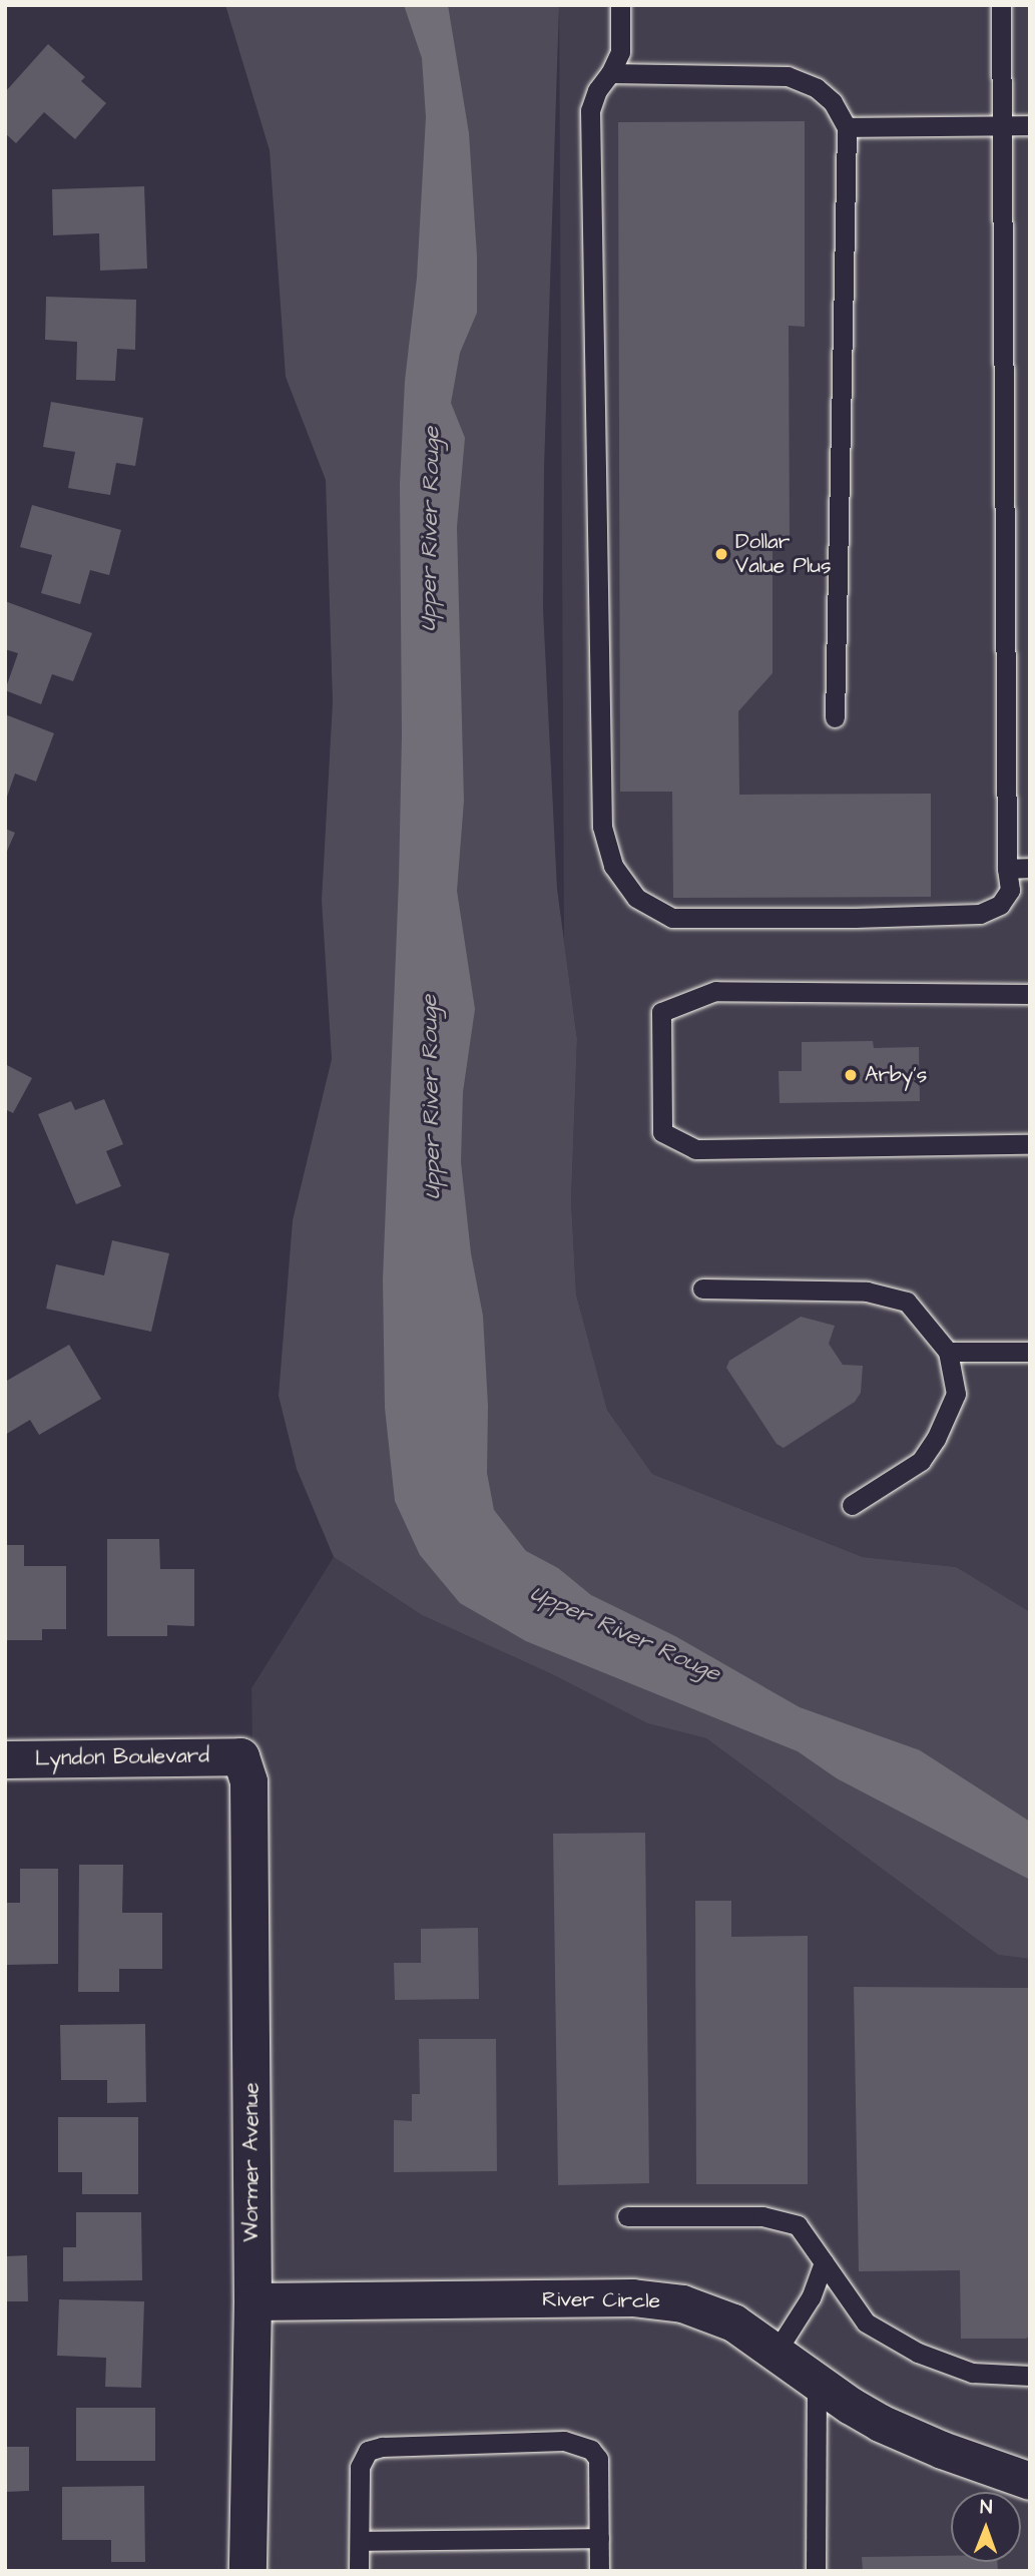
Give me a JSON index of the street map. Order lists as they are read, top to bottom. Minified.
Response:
{"streets":{"street":["Lyndon Boulevard","Wormer Avenue","River Circle"]},"crossings":[["Lyndon Boulevard","Wormer Avenue"],["Wormer Avenue","River Circle"]],"water":["Upper River Rouge"],"places":["Dollar Value Plus","Arby's"],"north":"top"}
